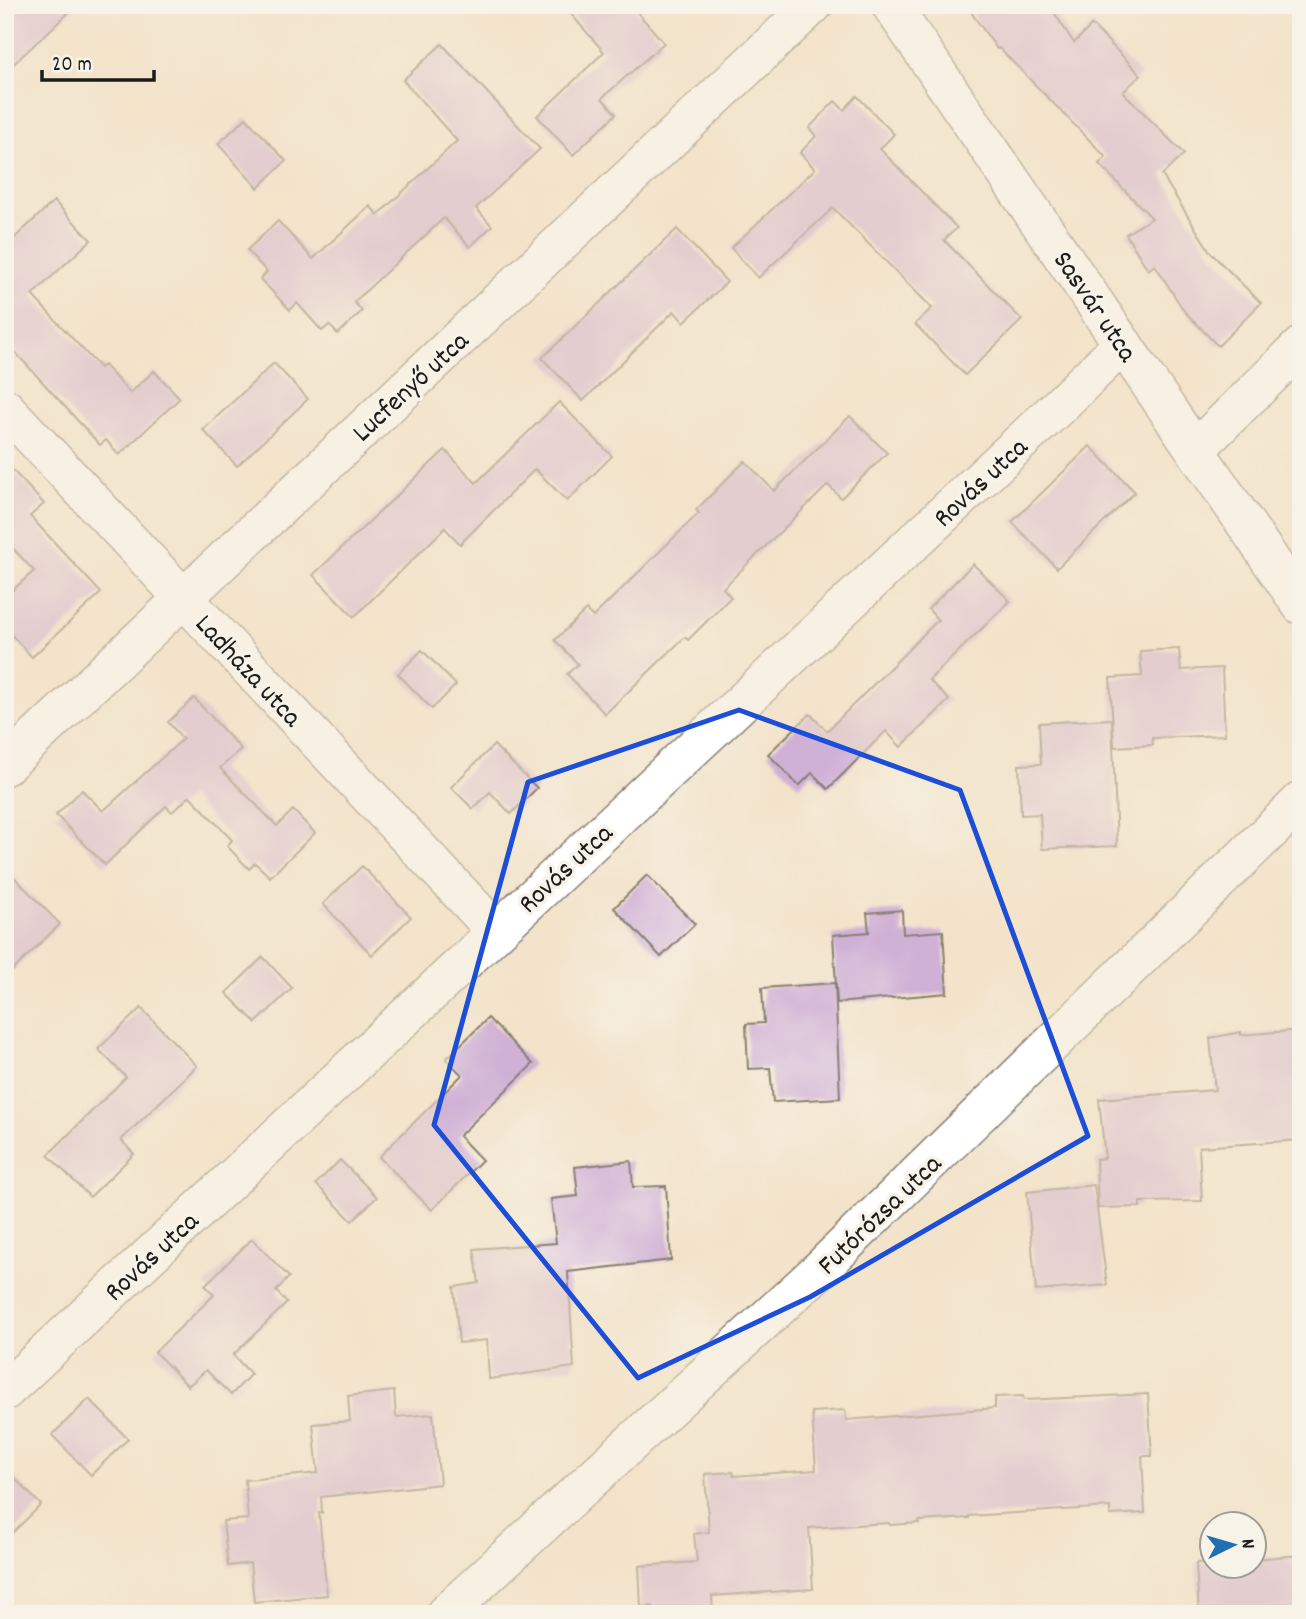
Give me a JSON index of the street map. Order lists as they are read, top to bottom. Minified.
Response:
{"streets":{"street":["Sasvár utca","Lucfenyő utca","Rovás utca","Ladháza utca","Futórózsa utca"]},"crossings":[["Sasvár utca","Rovás utca"],["Lucfenyő utca","Ladháza utca"],["Rovás utca","Ladháza utca"]],"scale_bar":"20 m","north":"right"}
